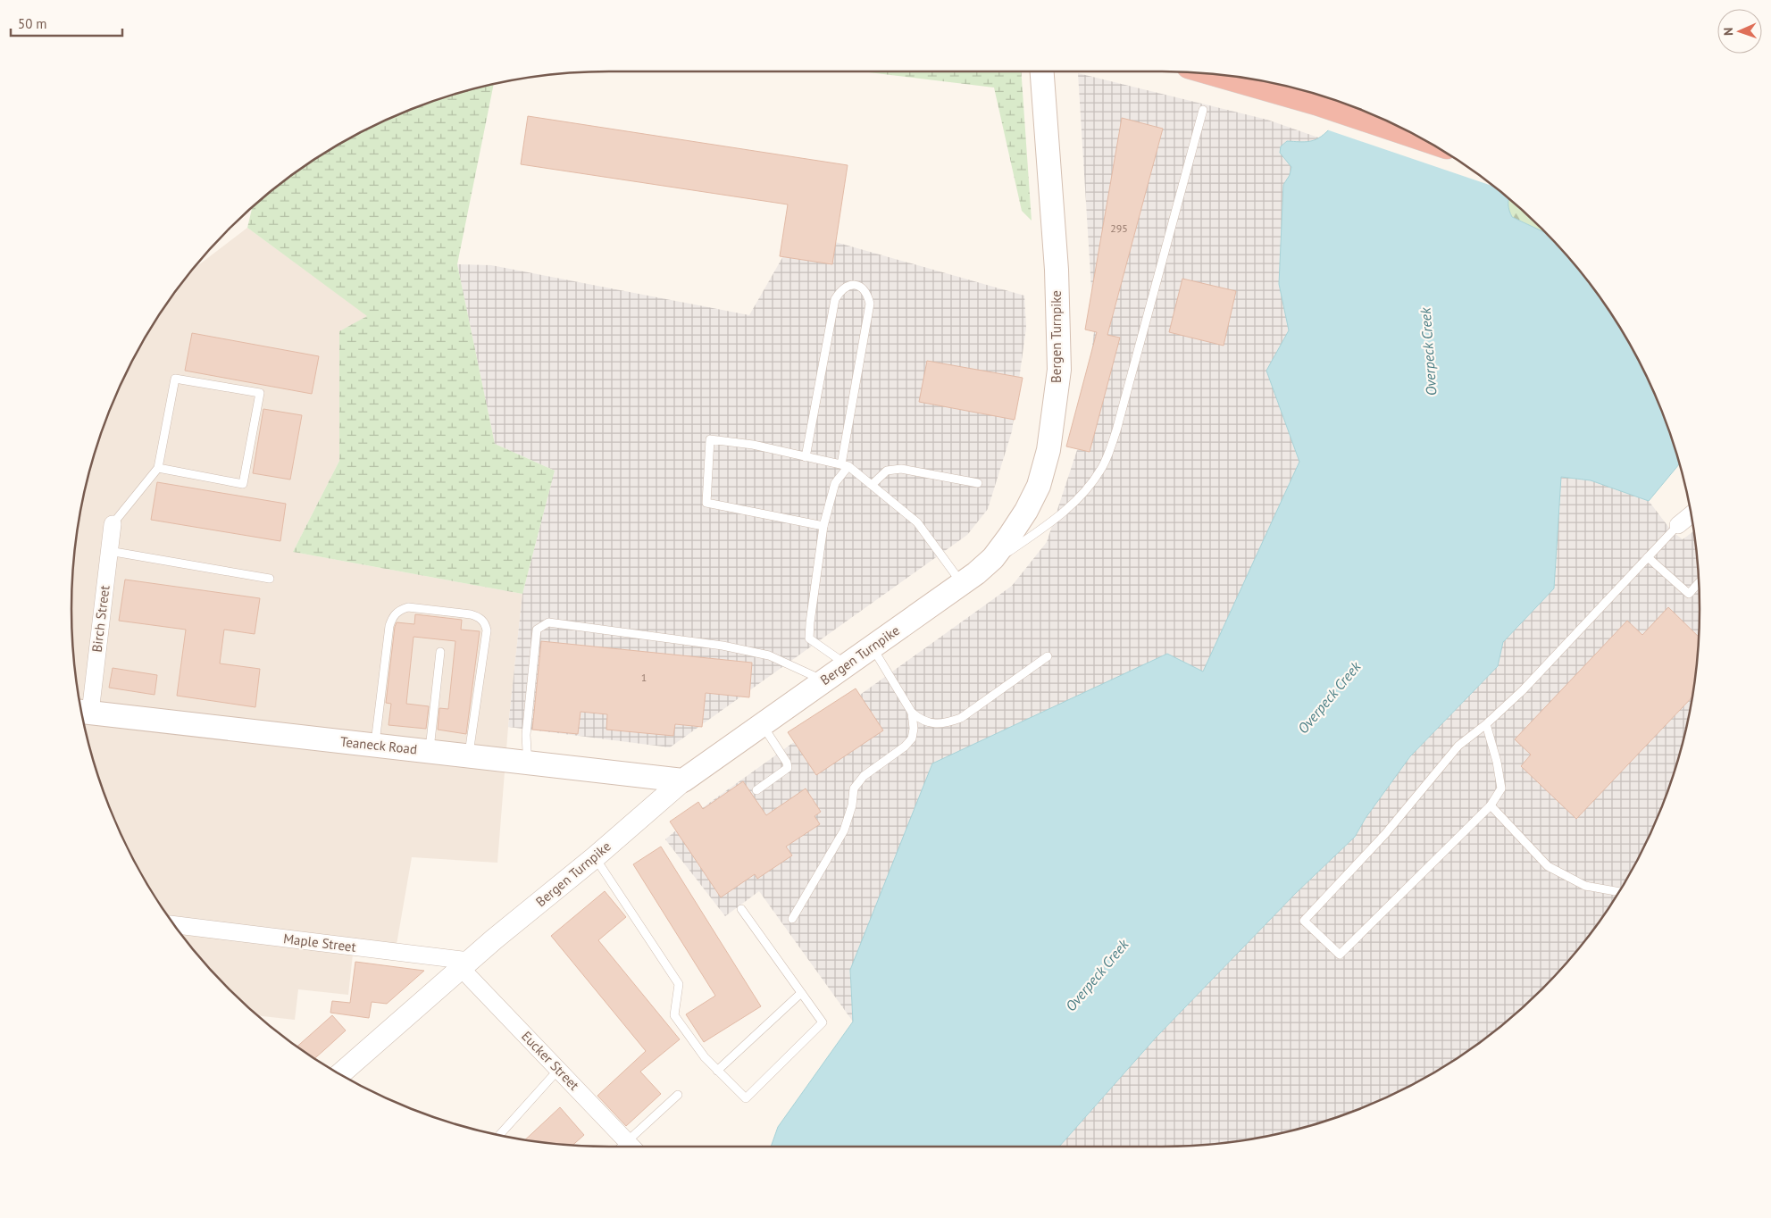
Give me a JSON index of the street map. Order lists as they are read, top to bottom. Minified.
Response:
{"streets":{"main road":["Bergen Turnpike","Teaneck Road"],"street":["Birch Street","Maple Street","Eucker Street"]},"crossings":[["Bergen Turnpike","Teaneck Road"],["Bergen Turnpike","Maple Street"],["Bergen Turnpike","Eucker Street"],["Birch Street","Teaneck Road"],["Maple Street","Eucker Street"]],"water":["Overpeck Creek"],"house_numbers":["295","1"],"scale_bar":"50 m","north":"left"}
